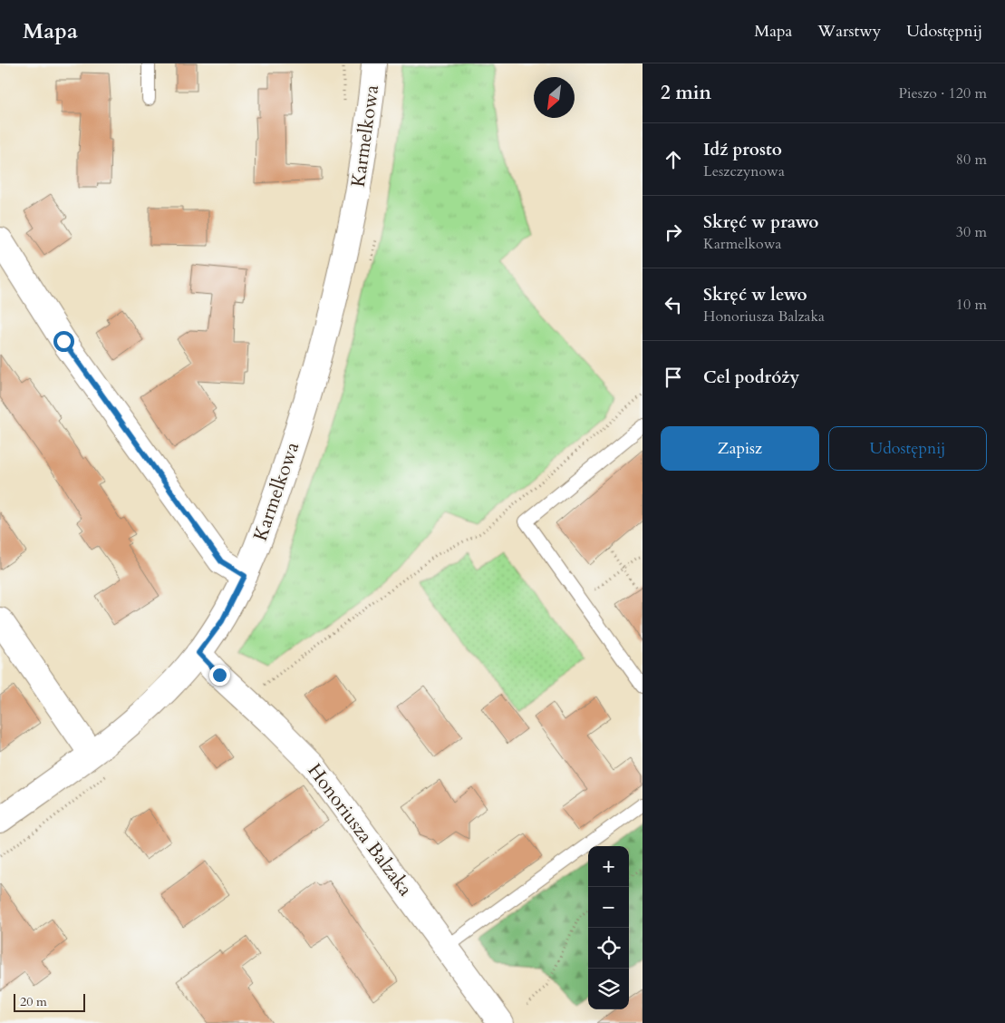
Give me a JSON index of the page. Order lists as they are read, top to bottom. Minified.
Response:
{"streets":{"street":["Karmelkowa","Honoriusza Balzaka"]},"crossings":[["Karmelkowa","Honoriusza Balzaka"]],"scale_bar":"20 m","north":"bottom left","page":{"header":"Mapa","nav":["Mapa","Warstwy","Udostępnij"],"heading":["2 min","Pieszo · 120 m"],"list":[["Idź prosto","Leszczynowa","80 m"],["Skręć w prawo","Karmelkowa","30 m"],["Skręć w lewo","Honoriusza Balzaka","10 m"],"Cel podróży"],"buttons":["Zapisz","Udostępnij"],"map_buttons":["+","−"],"scale":"20 m"}}
